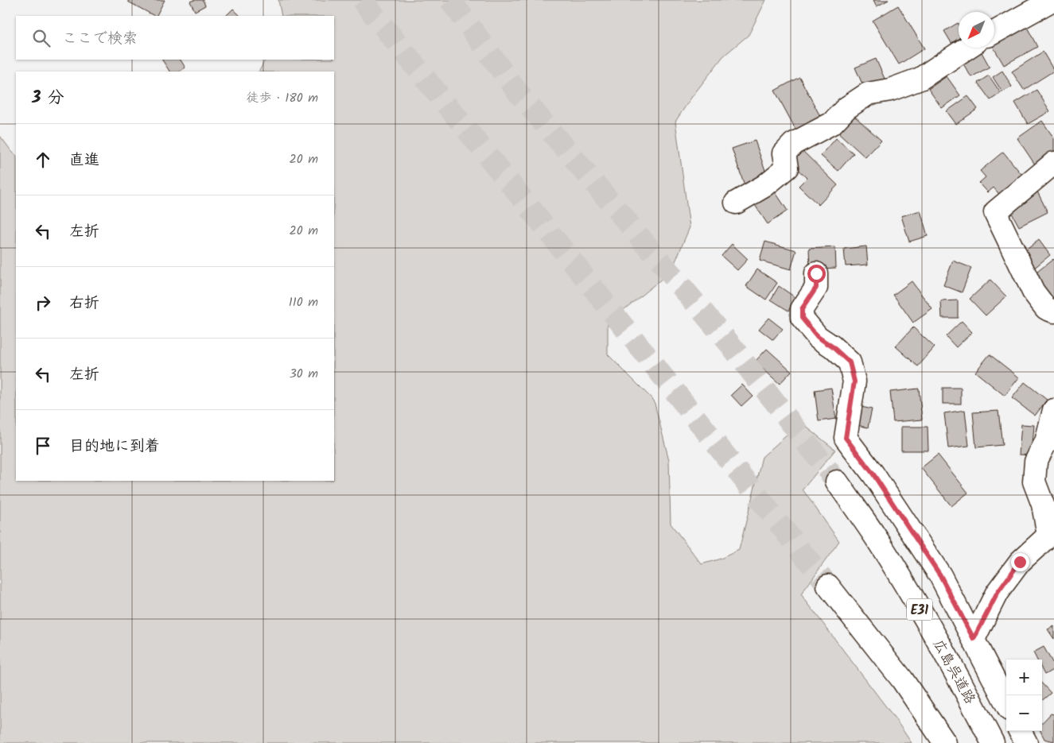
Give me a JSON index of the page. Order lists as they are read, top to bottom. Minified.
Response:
{"streets":{"main road":["E31","広島呉道路"]},"north":"bottom left","page":{"search":"ここで検索","heading":["3 分","徒歩 · 180 m"],"list":[["直進","20 m"],["左折","20 m"],["右折","110 m"],["左折","30 m"],"目的地に到着"],"map_buttons":["+","−"]}}
